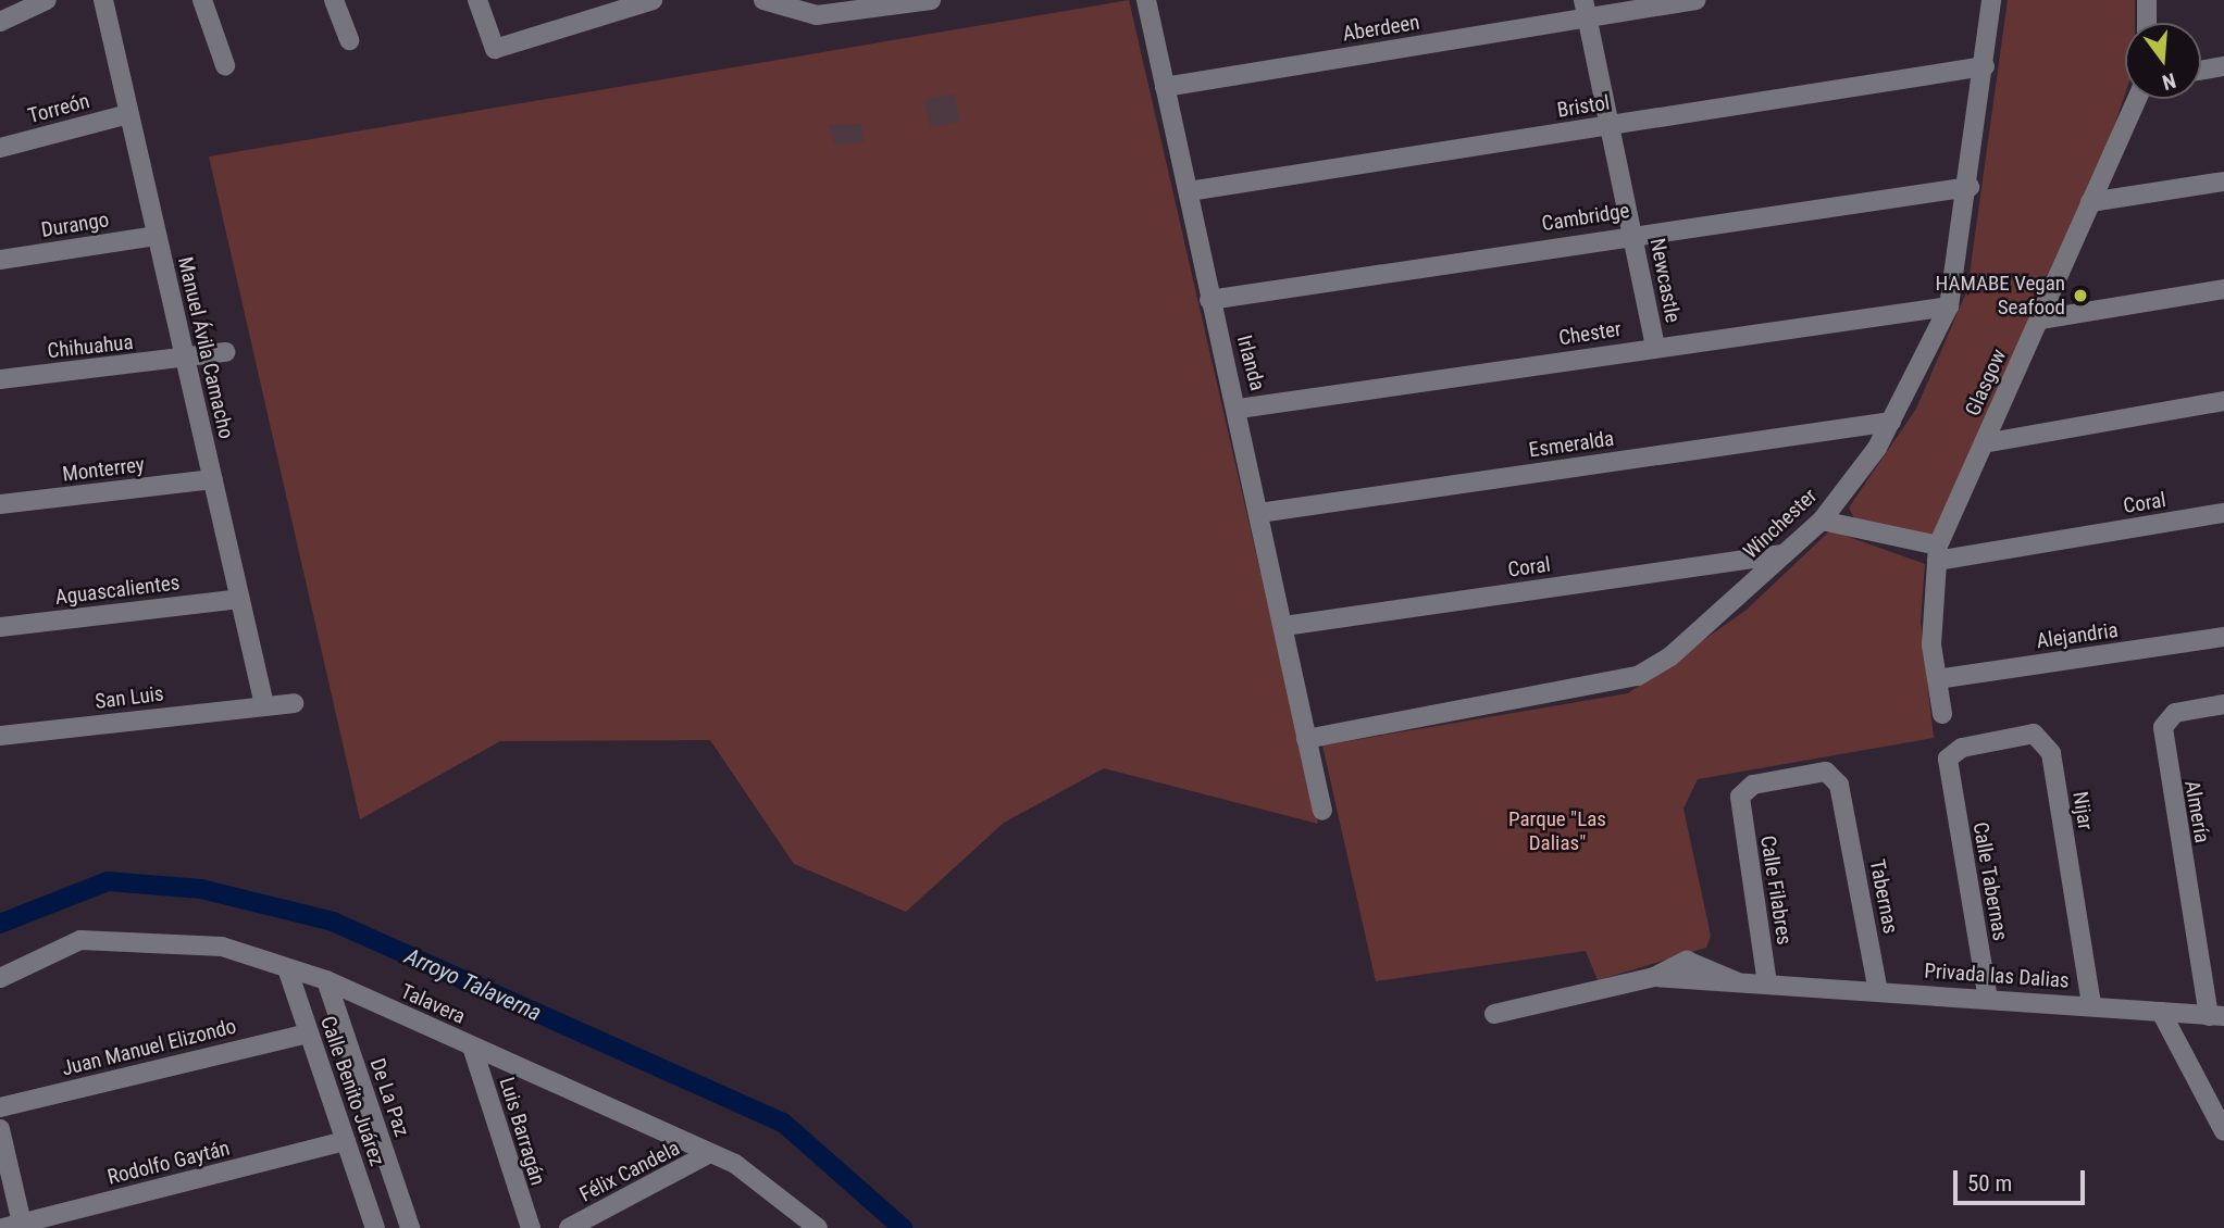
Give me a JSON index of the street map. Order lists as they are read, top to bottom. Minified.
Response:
{"streets":{"street":["Aberdeen","Bristol","Torreón","Cambridge","Durango","Newcastle","Chester","Chihuahua","Manuel Ávila Camacho","Irlanda","Glasgow","Esmeralda","Monterrey","Coral","Winchester","Aguascalientes","Alejandria","San Luis","Nijar","Almería","Calle Tabernas","Calle Filabres","Tabernas","Privada las Dalias","Talavera","Juan Manuel Elizondo","Calle Benito Juárez","De La Paz","Luis Barragán","Rodolfo Gaytán","Félix Candela"]},"crossings":[["Aberdeen","Newcastle"],["Aberdeen","Irlanda"],["Bristol","Newcastle"],["Bristol","Irlanda"],["Bristol","Winchester"],["Torreón","Manuel Ávila Camacho"],["Cambridge","Newcastle"],["Cambridge","Irlanda"],["Cambridge","Winchester"],["Durango","Manuel Ávila Camacho"],["Newcastle","Chester"],["Chester","Irlanda"],["Chester","Winchester"],["Chihuahua","Manuel Ávila Camacho"],["Manuel Ávila Camacho","Monterrey"],["Manuel Ávila Camacho","Aguascalientes"],["Manuel Ávila Camacho","San Luis"],["Irlanda","Esmeralda"],["Irlanda","Coral"],["Irlanda","Winchester"],["Glasgow","Coral"],["Glasgow","Alejandria"],["Esmeralda","Winchester"],["Coral","Winchester"],["Nijar","Calle Tabernas"],["Nijar","Privada las Dalias"],["Almería","Privada las Dalias"],["Calle Tabernas","Privada las Dalias"],["Calle Filabres","Tabernas"],["Calle Filabres","Privada las Dalias"],["Tabernas","Privada las Dalias"],["Talavera","Calle Benito Juárez"],["Talavera","De La Paz"],["Talavera","Luis Barragán"],["Talavera","Félix Candela"],["Juan Manuel Elizondo","Calle Benito Juárez"],["Calle Benito Juárez","Rodolfo Gaytán"]],"water":["Arroyo Talaverna"],"parks":["Parque \"Las Dalias\""],"places":["HAMABE Vegan Seafood"],"scale_bar":"50 m","north":"bottom"}
